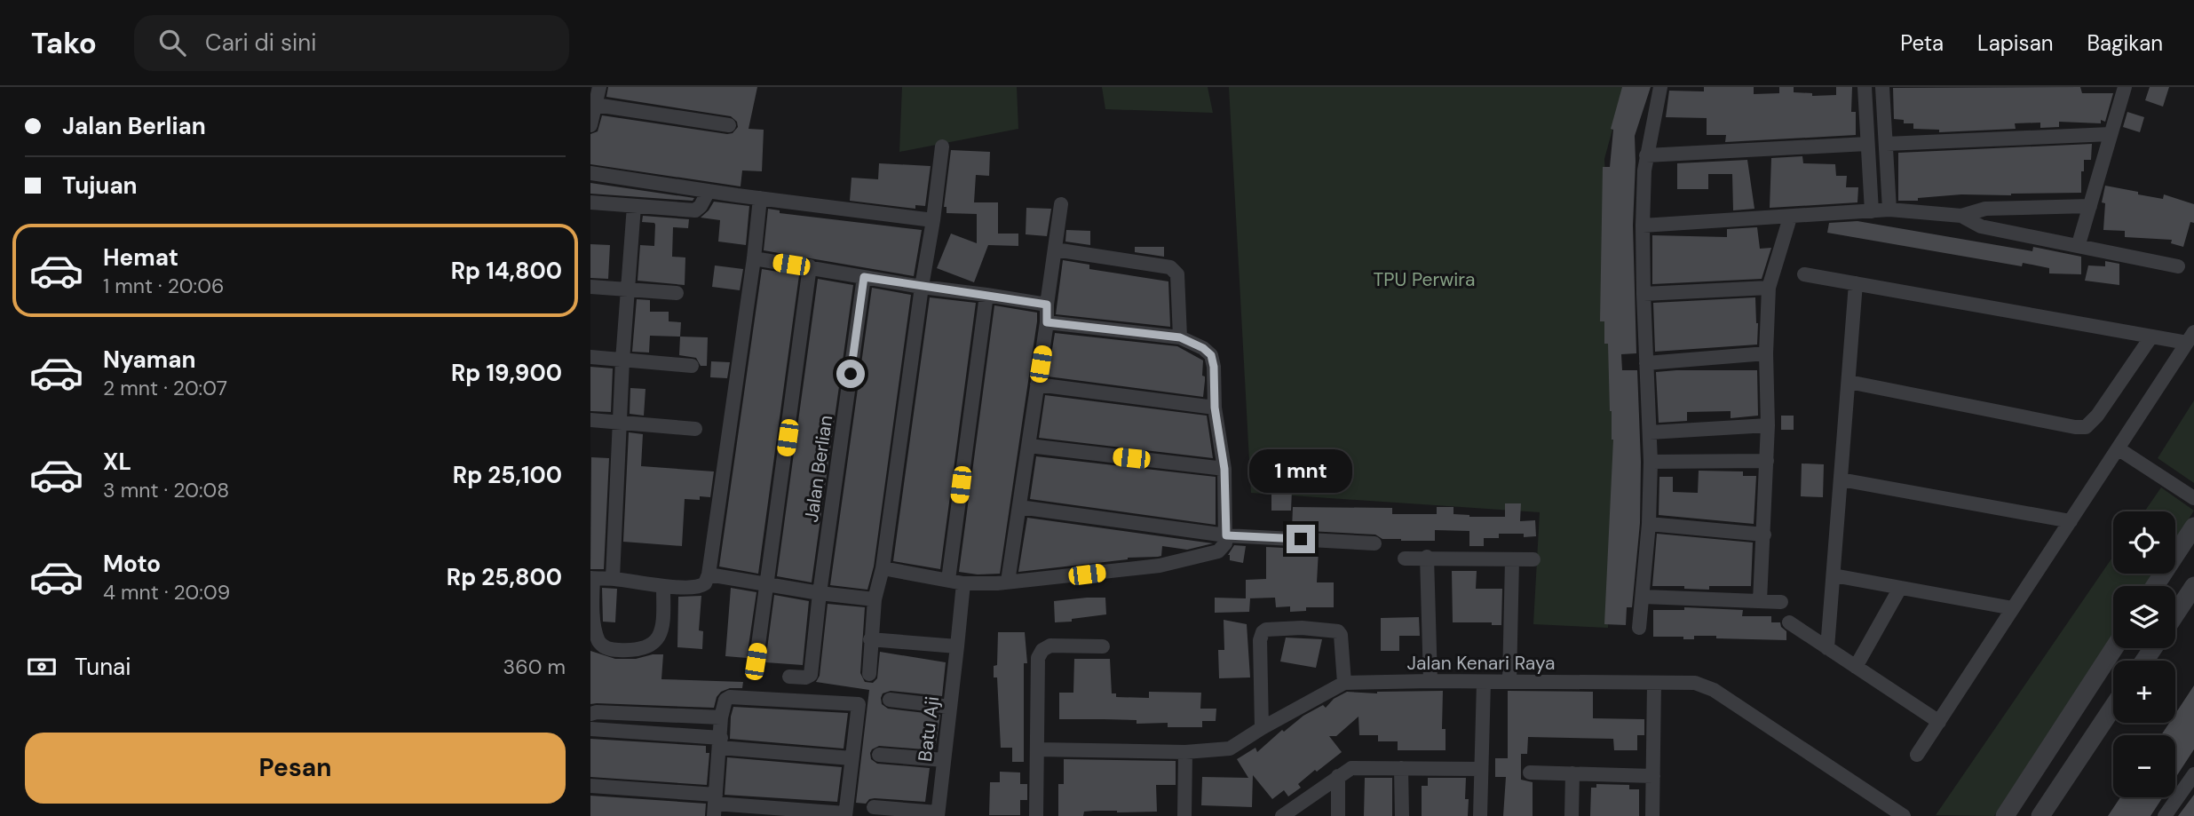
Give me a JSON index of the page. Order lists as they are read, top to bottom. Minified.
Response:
{"streets":{"street":["Jalan Berlian","Jalan Kenari Raya","Batu Aji"]},"parks":["TPU Perwira"],"page":{"header":"Tako","search":"Cari di sini","nav":["Peta","Lapisan","Bagikan"],"banner":["Jalan Berlian","Tujuan"],"list":[{"name":"Hemat","note":"1 mnt · 20:06","value":"Rp 14,800"},{"name":"Nyaman","note":"2 mnt · 20:07","value":"Rp 19,900"},{"name":"XL","note":"3 mnt · 20:08","value":"Rp 25,100"},{"name":"Moto","note":"4 mnt · 20:09","value":"Rp 25,800"}],"bubble":"1 mnt","map_buttons":["+","−"],"pay":["Tunai","360 m"],"buttons":"Pesan"}}
